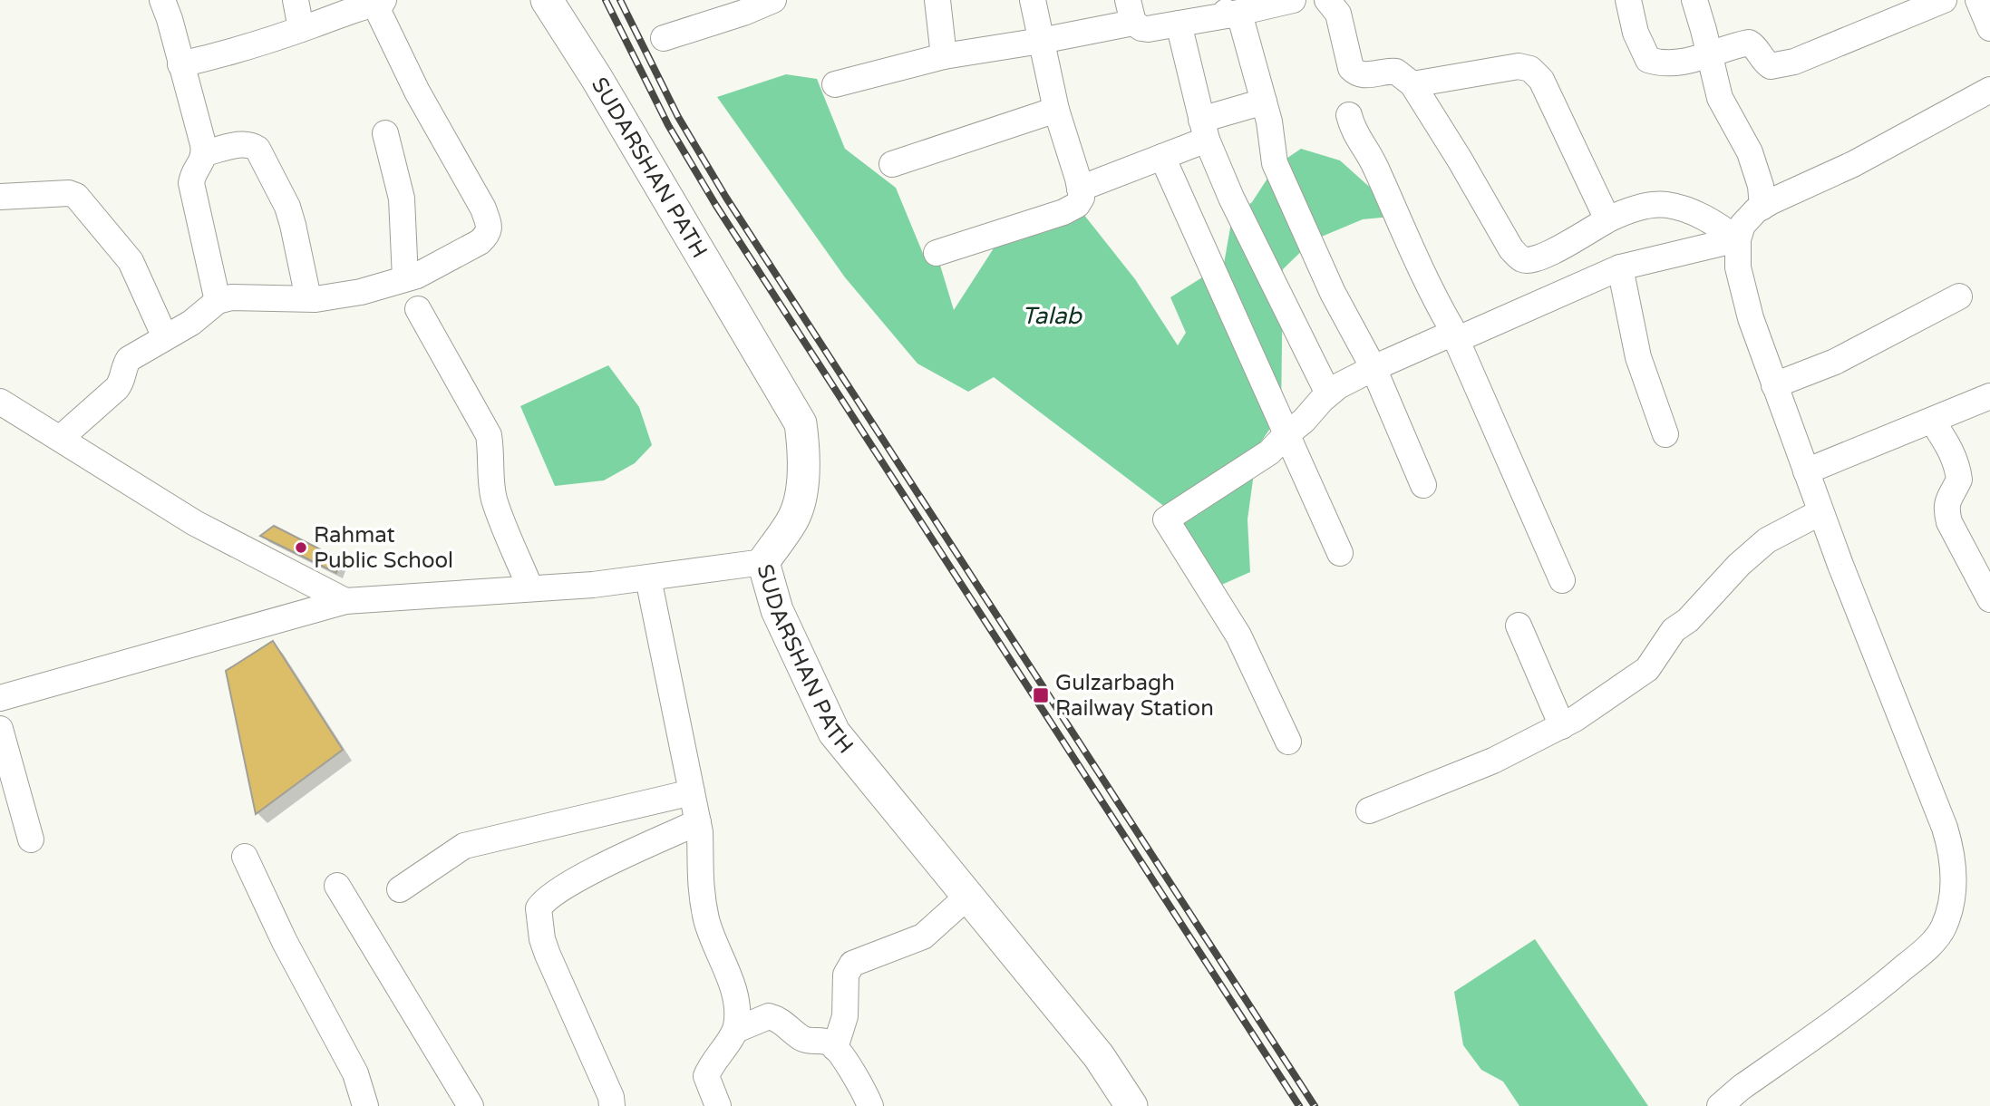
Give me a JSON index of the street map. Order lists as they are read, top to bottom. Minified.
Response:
{"streets":{"main road":["SUDARSHAN PATH"]},"water":["Talab"],"places":{"other":["Rahmat Public School"],"transit":["Gulzarbagh Railway Station"]}}
